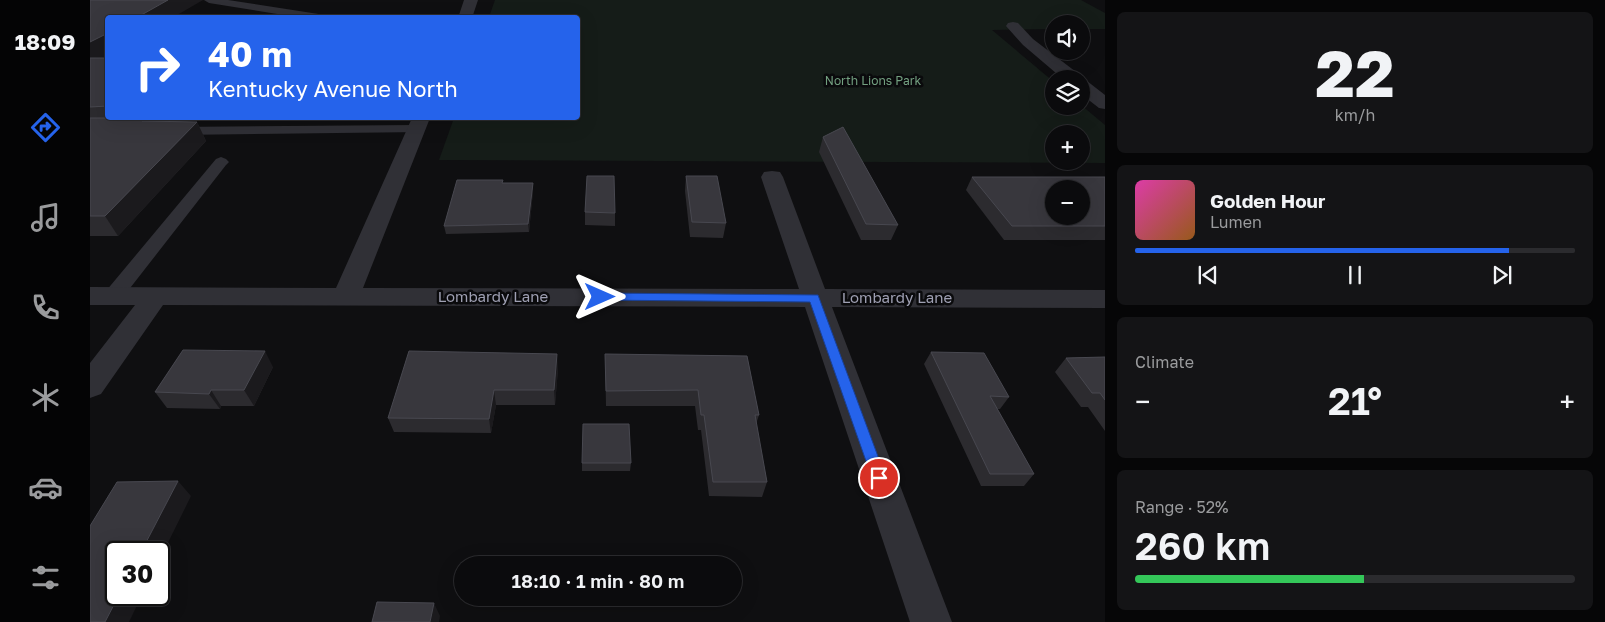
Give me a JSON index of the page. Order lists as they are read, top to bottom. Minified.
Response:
{"streets":{"street":["Lombardy Lane"]},"parks":["North Lions Park"],"page":{"tabs":"18:09","tile":[["22","km/h"],"Climate",["Range · 52%","260 km"]],"map_buttons":["+","−"],"turn":["40 m","Kentucky Avenue North"],"song":["Golden Hour","Lumen"],"heat":["−","21°","+"],"limit":"30","trip":"18:10 · 1 min · 80 m"}}
